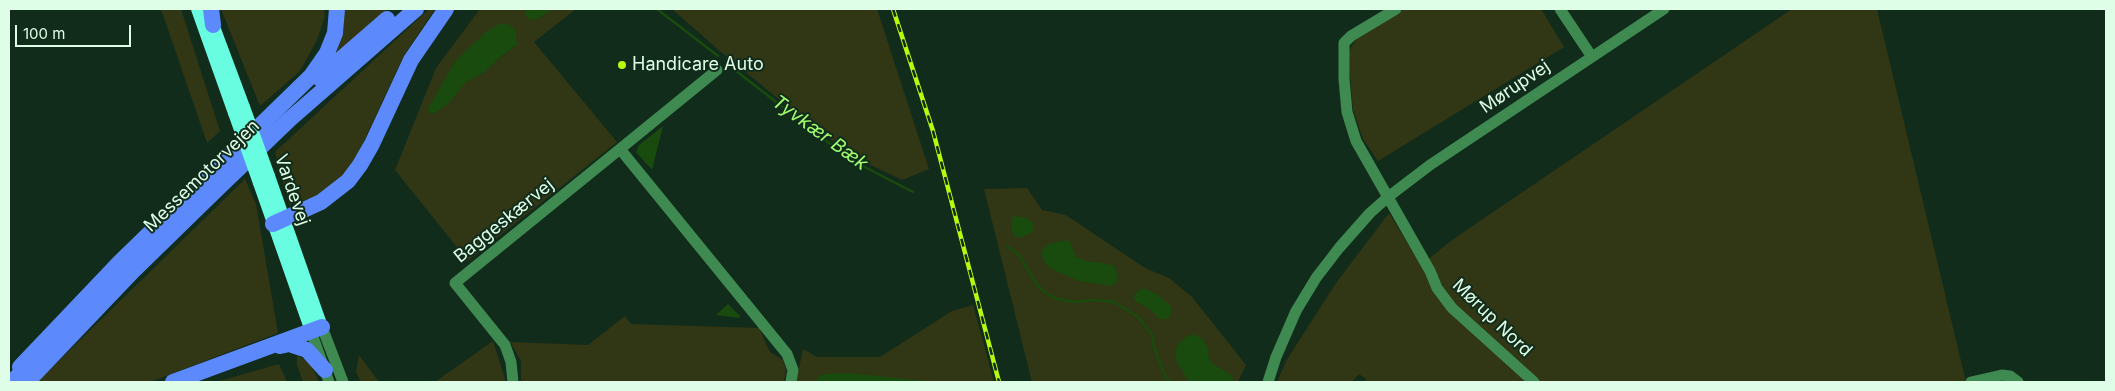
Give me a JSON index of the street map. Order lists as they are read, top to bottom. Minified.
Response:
{"streets":{"highway":["Messemotorvejen"],"main road":["Vardevej"],"street":["Mørupvej","Baggeskærvej","Mørup Nord"]},"crossings":[["Mørupvej","Mørup Nord"]],"water":["Tyvkær Bæk"],"places":["Handicare Auto"],"scale_bar":"100 m"}
